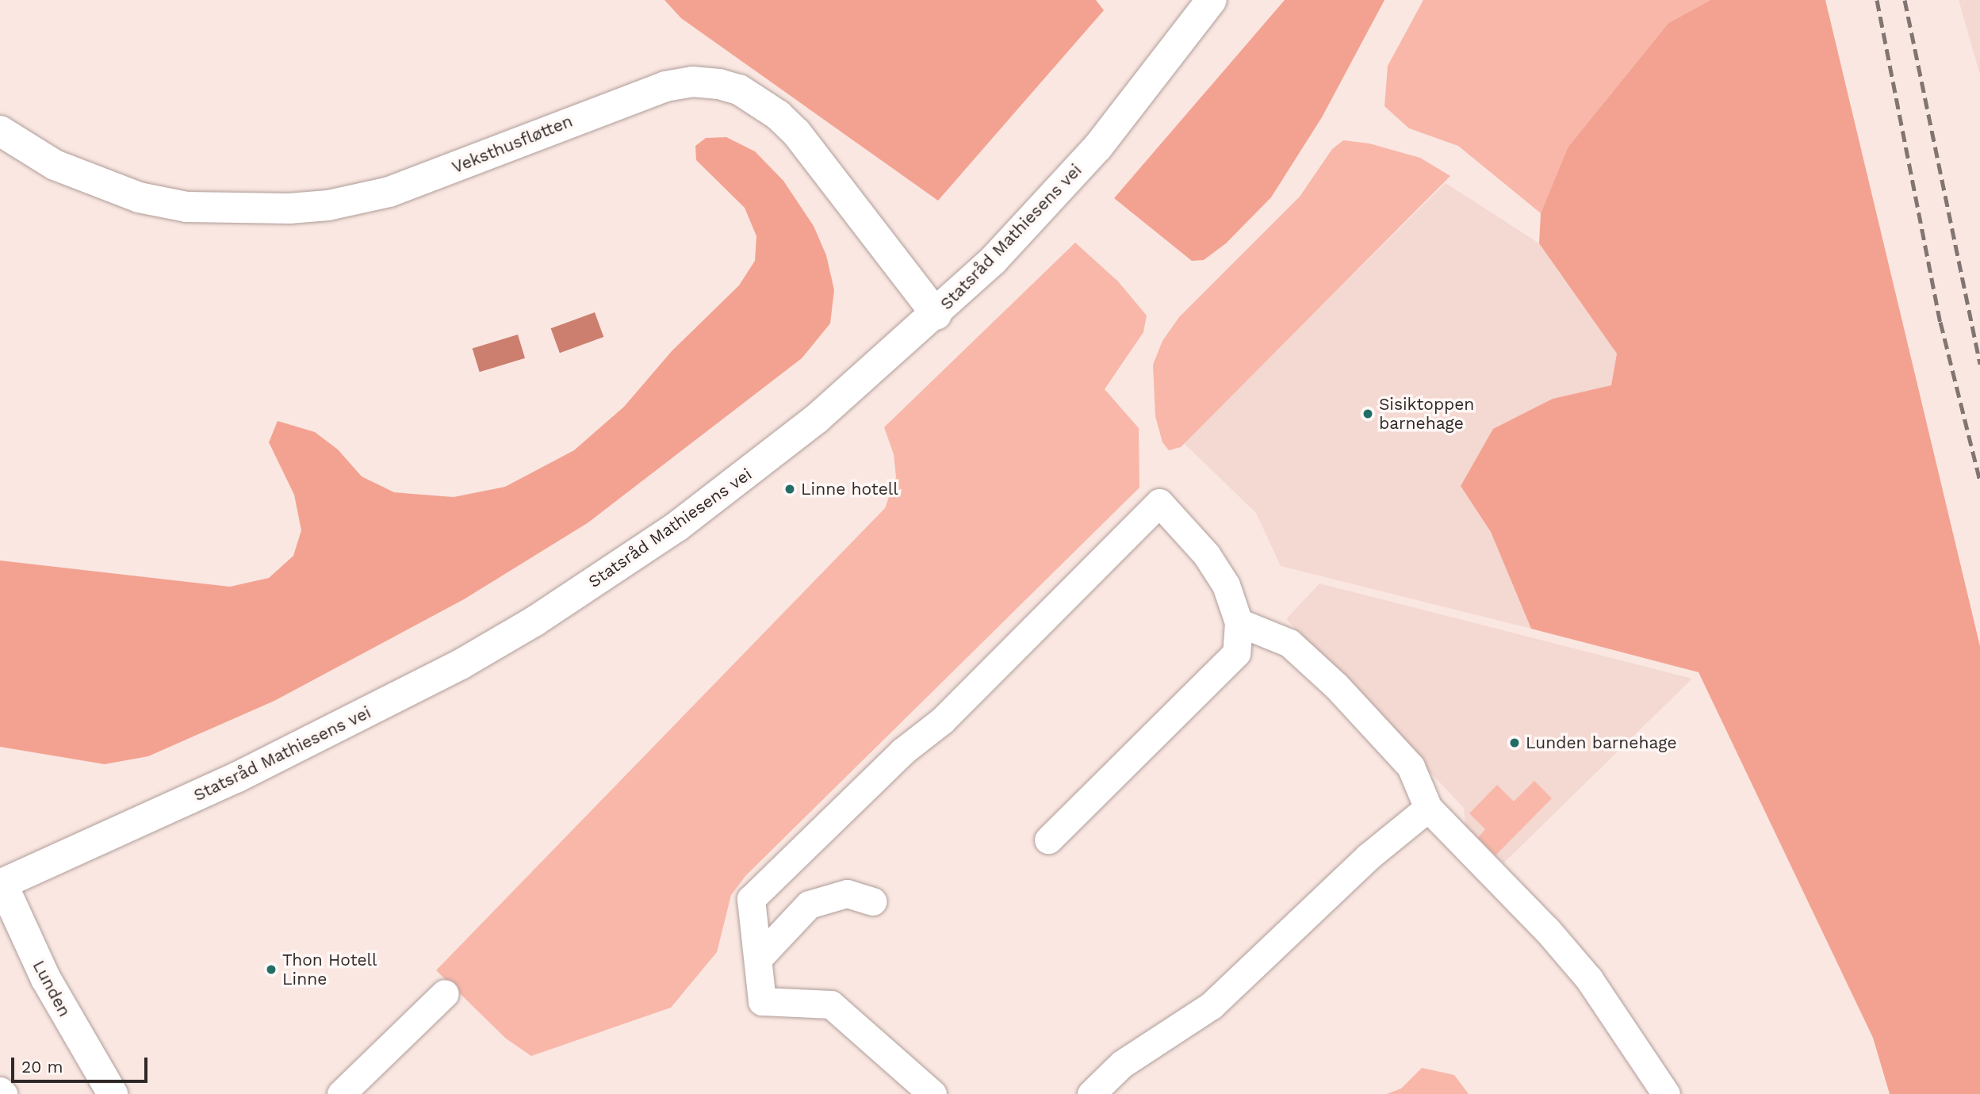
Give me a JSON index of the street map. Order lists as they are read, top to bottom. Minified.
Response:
{"streets":{"street":["Veksthusfløtten","Statsråd Mathiesens vei","Lunden"]},"crossings":[["Veksthusfløtten","Statsråd Mathiesens vei"],["Statsråd Mathiesens vei","Lunden"]],"places":["Sisiktoppen barnehage","Linne hotell","Lunden barnehage","Thon Hotell Linne"],"scale_bar":"20 m"}
